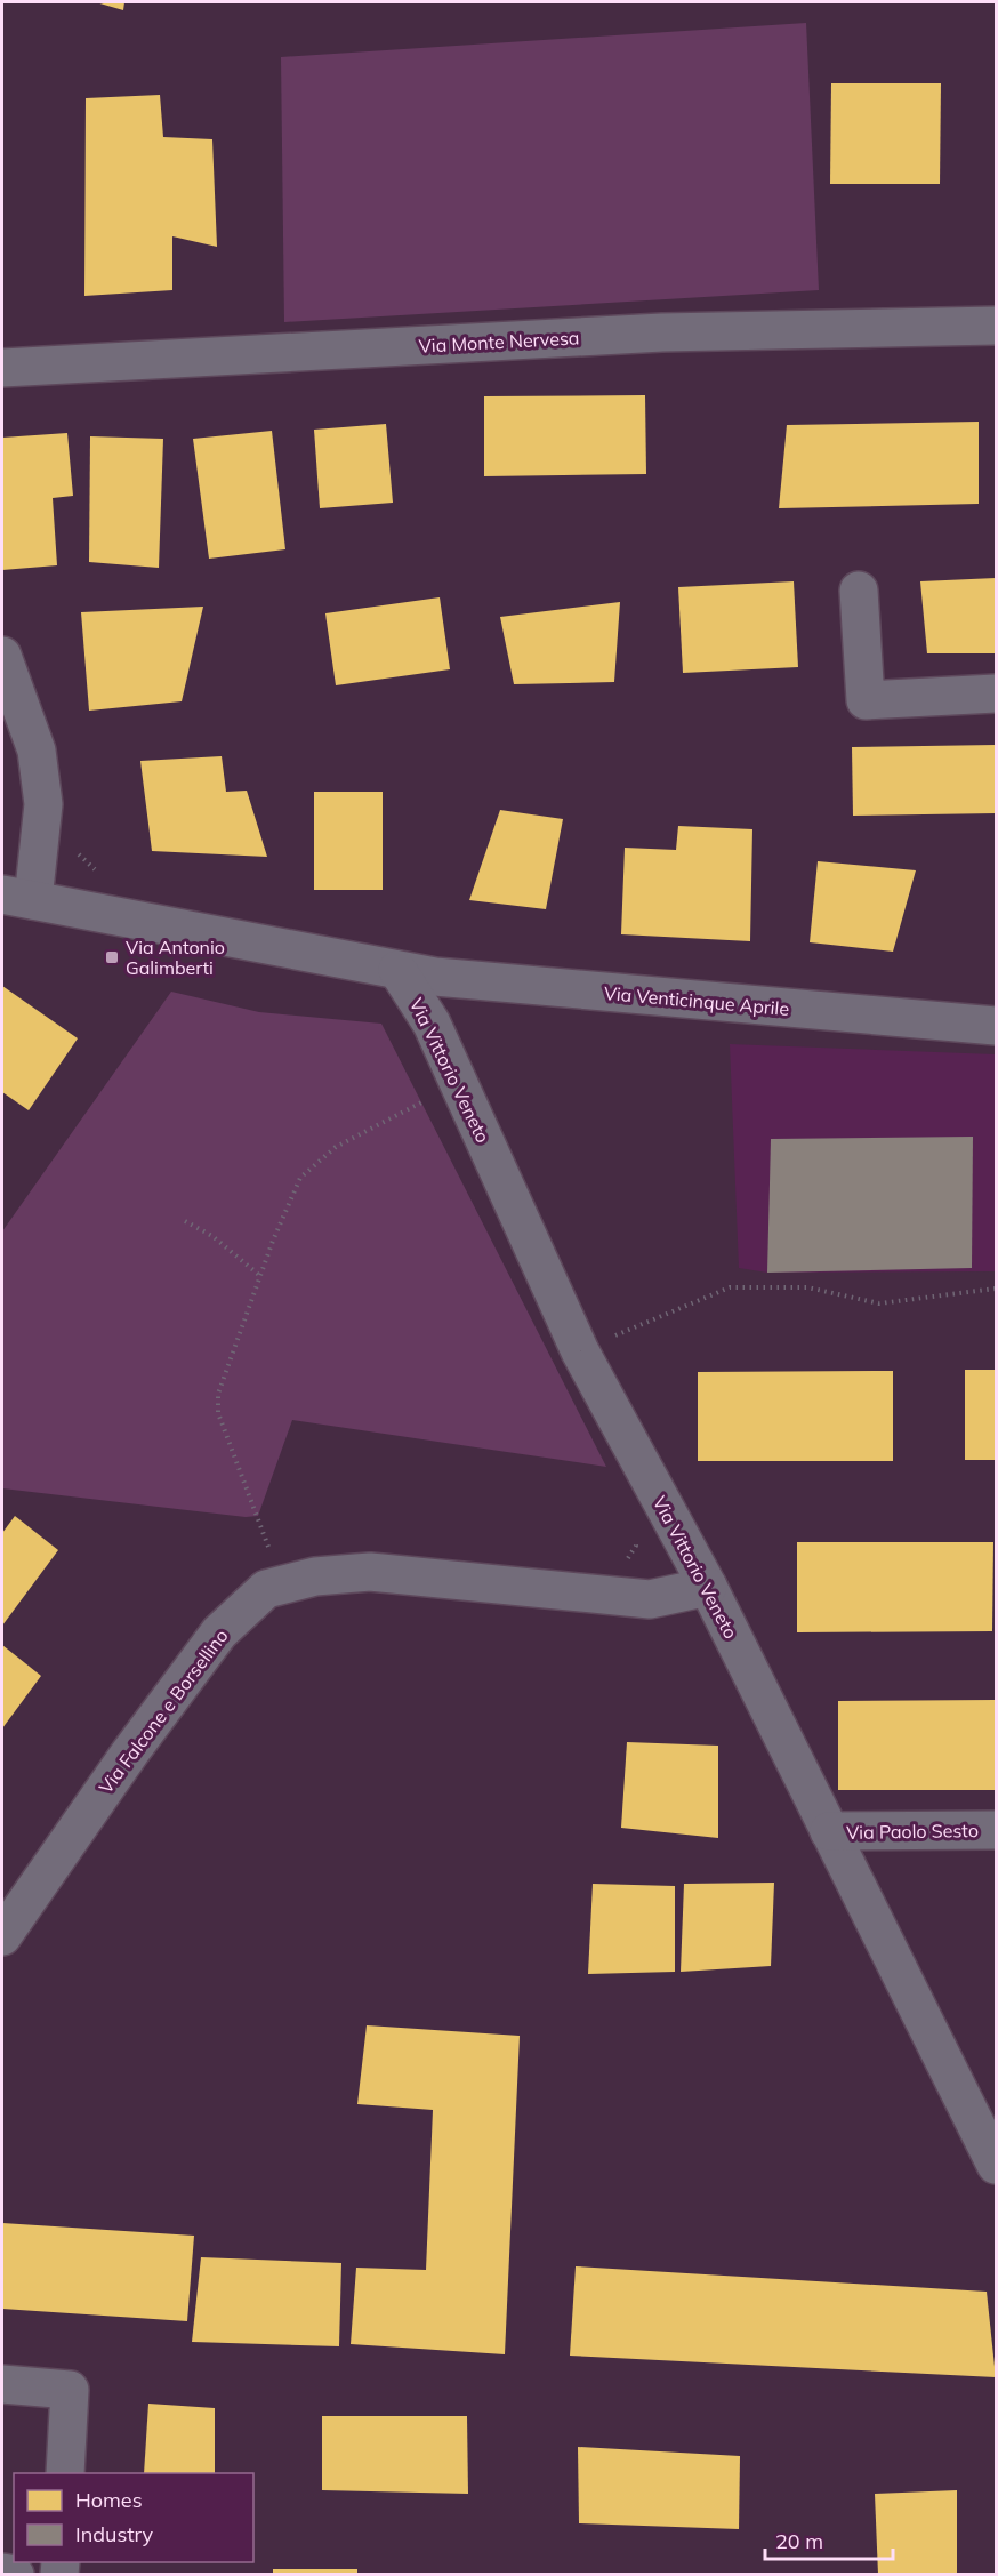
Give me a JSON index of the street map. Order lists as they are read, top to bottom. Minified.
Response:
{"streets":{"street":["Via Monte Nervesa","Via Venticinque Aprile","Via Vittorio Veneto","Via Falcone e Borsellino","Via Paolo Sesto"]},"crossings":[["Via Venticinque Aprile","Via Vittorio Veneto"],["Via Vittorio Veneto","Via Falcone e Borsellino"],["Via Vittorio Veneto","Via Paolo Sesto"]],"places":{"transit":["Via Antonio Galimberti"]},"legend":["Homes","Industry"],"scale_bar":"20 m"}
